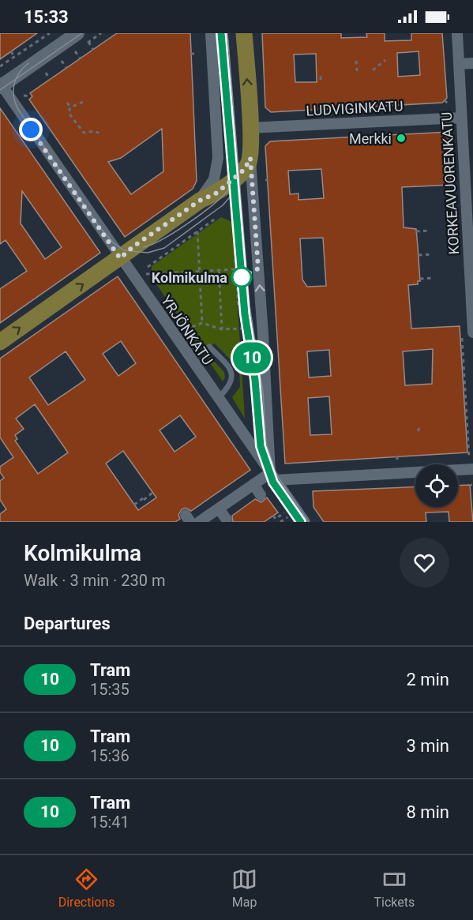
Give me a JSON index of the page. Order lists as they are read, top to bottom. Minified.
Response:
{"streets":{"street":["LUDVIGINKATU","KORKEAVUORENKATU","YRJÖNKATU"]},"crossings":[["LUDVIGINKATU","KORKEAVUORENKATU"]],"places":["Merkki","Kolmikulma"],"lines":["tram line 10"],"page":{"status":"15:33","on_map":"10","heading":[["Kolmikulma","Walk · 3 min · 230 m"],"Departures"],"list":[{"mark":"10","name":"Tram","note":"15:35","value":"2 min"},{"mark":"10","name":"Tram","note":"15:36","value":"3 min"},{"mark":"10","name":"Tram","note":"15:41","value":"8 min"}],"tabs":["Directions","Map","Tickets"]}}
